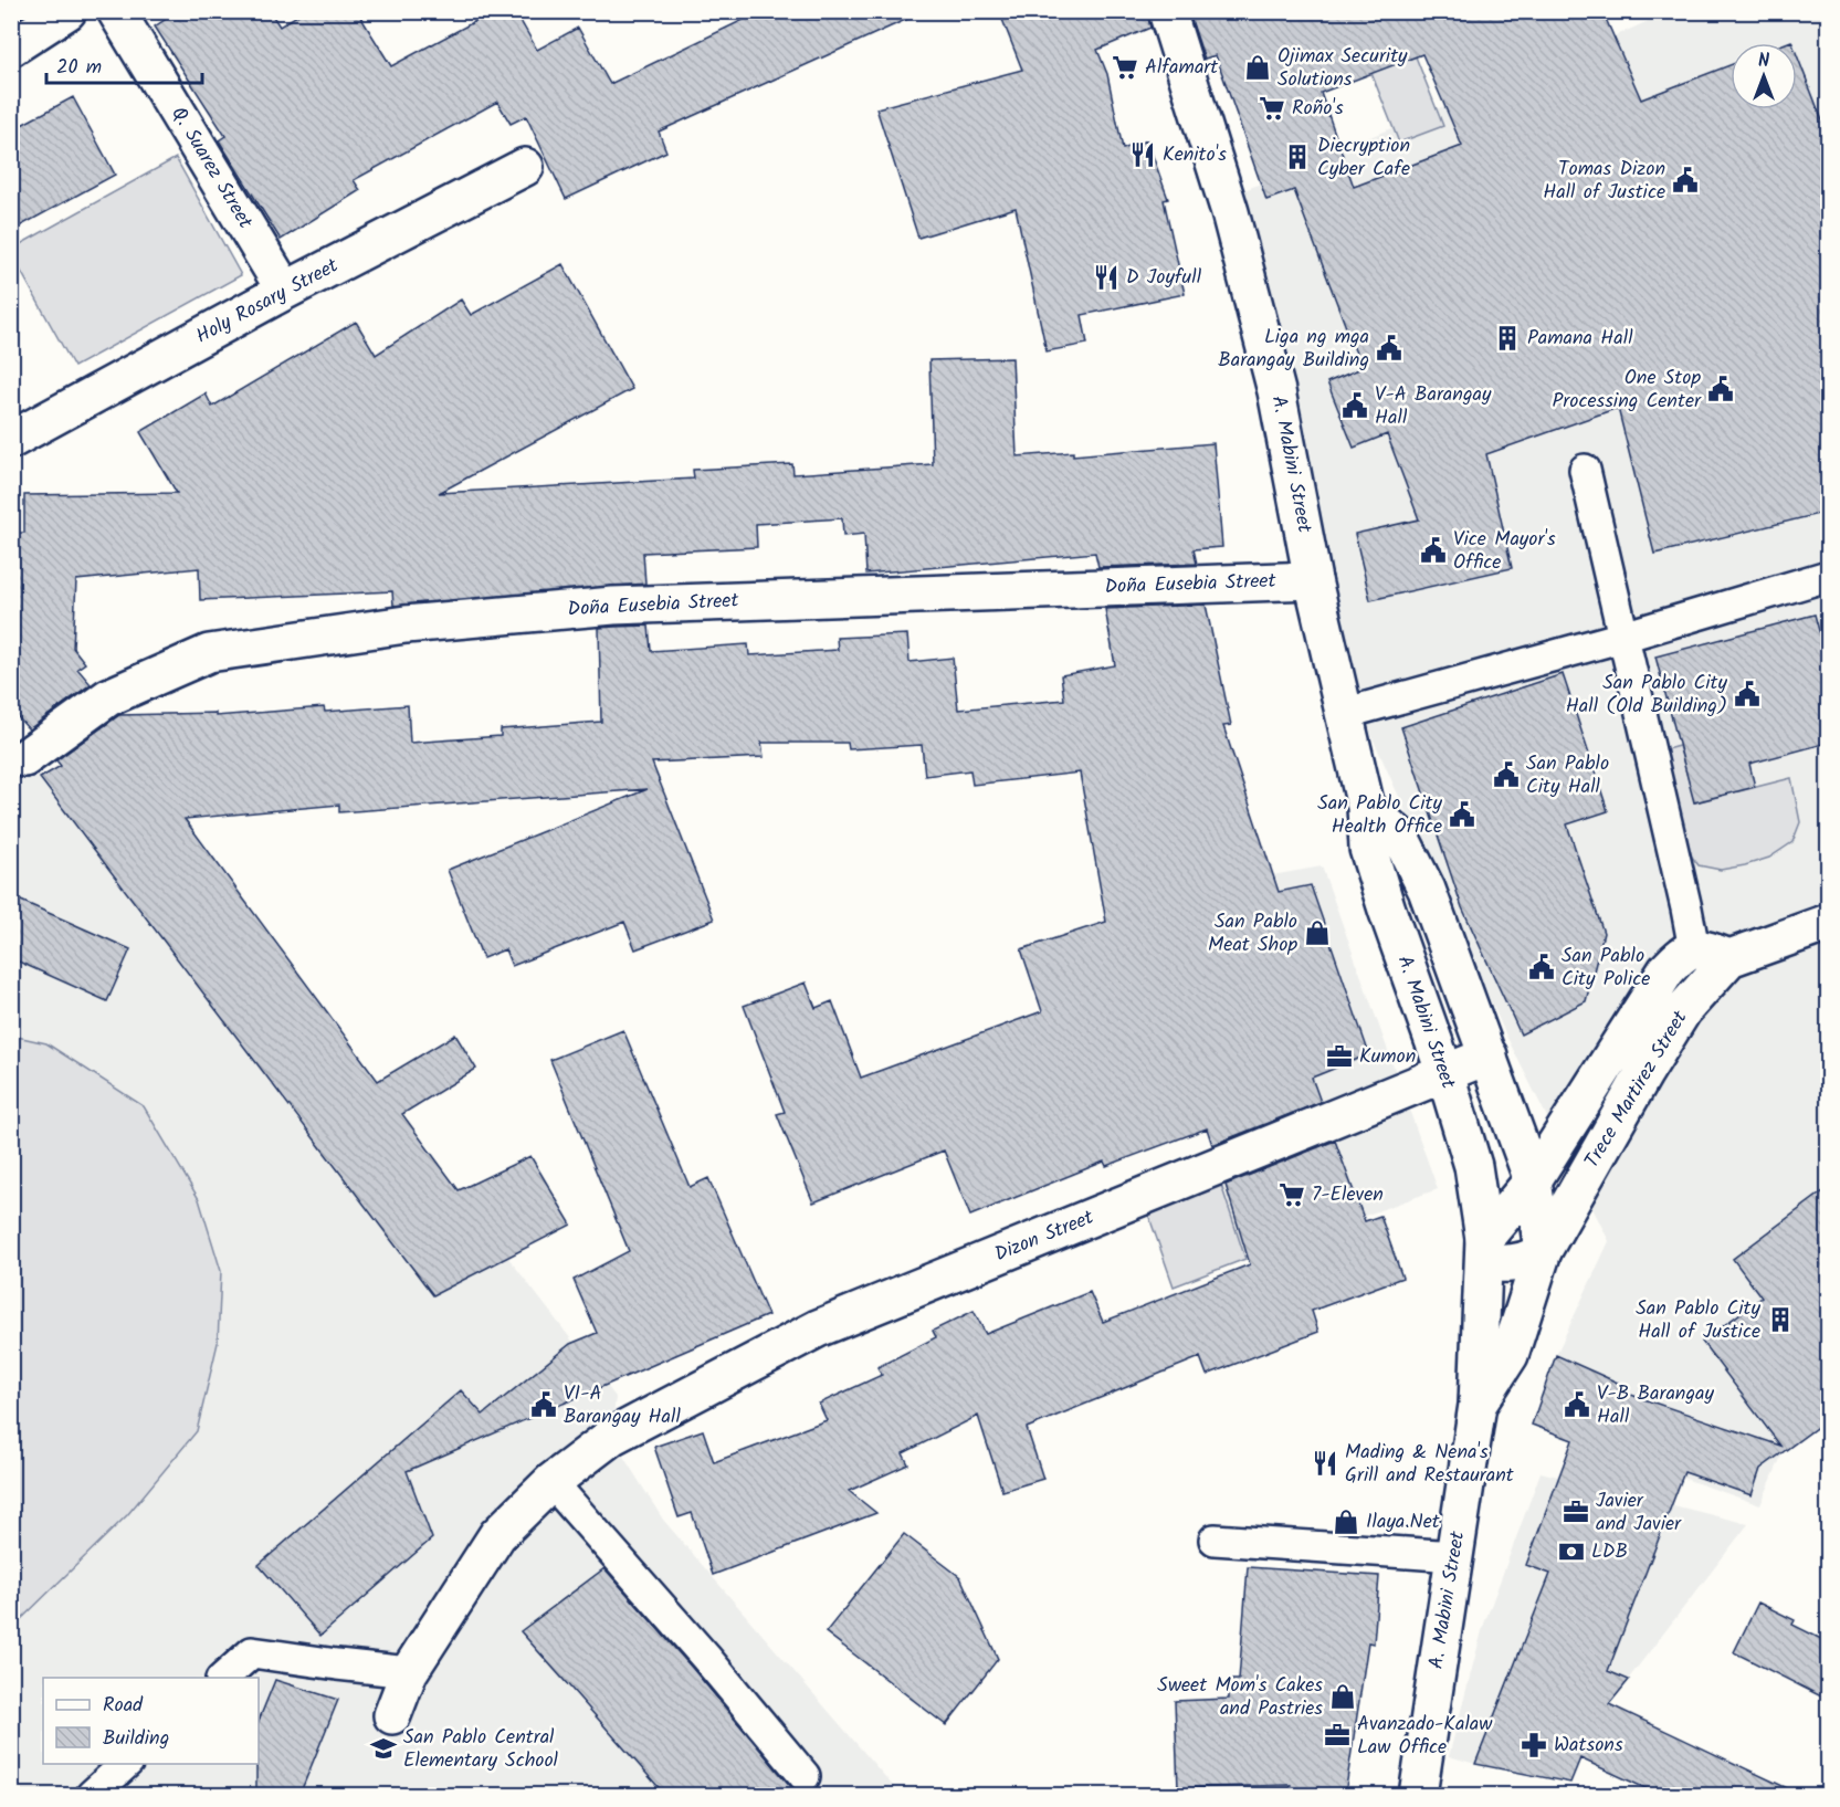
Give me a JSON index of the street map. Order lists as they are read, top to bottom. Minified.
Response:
{"streets":{"street":["Q. Suarez Street","Holy Rosary Street","A. Mabini Street","Doña Eusebia Street","Trece Martirez Street","Dizon Street"]},"crossings":[["Q. Suarez Street","Holy Rosary Street"],["A. Mabini Street","Doña Eusebia Street"],["A. Mabini Street","Trece Martirez Street"],["A. Mabini Street","Dizon Street"]],"places":{"supermarket":["Alfamart","Roño's","7-Eleven"],"shop":["Ojimax Security Solutions","San Pablo Meat Shop","Ilaya.Net","Sweet Mom's Cakes and Pastries"],"restaurant":["Kenito's","D Joyfull","Mading & Nena's Grill and Restaurant"],"building":["Diecryption Cyber Cafe","Pamana Hall","San Pablo City Hall of Justice"],"public building":["Tomas Dizon Hall of Justice","Liga ng mga Barangay Building","One Stop Processing Center","V-A Barangay Hall","Vice Mayor's Office","San Pablo City Hall (Old Building)","San Pablo City Hall","San Pablo City Health Office","San Pablo City Police","VI-A Barangay Hall","V-B Barangay Hall"],"office":["Kumon","Javier and Javier","Avanzado-Kalaw Law Office"],"bank":["LDB"],"pharmacy":["Watsons"],"school or university":["San Pablo Central Elementary School"]},"legend":["Road","Building"],"scale_bar":"20 m","north":"top"}
